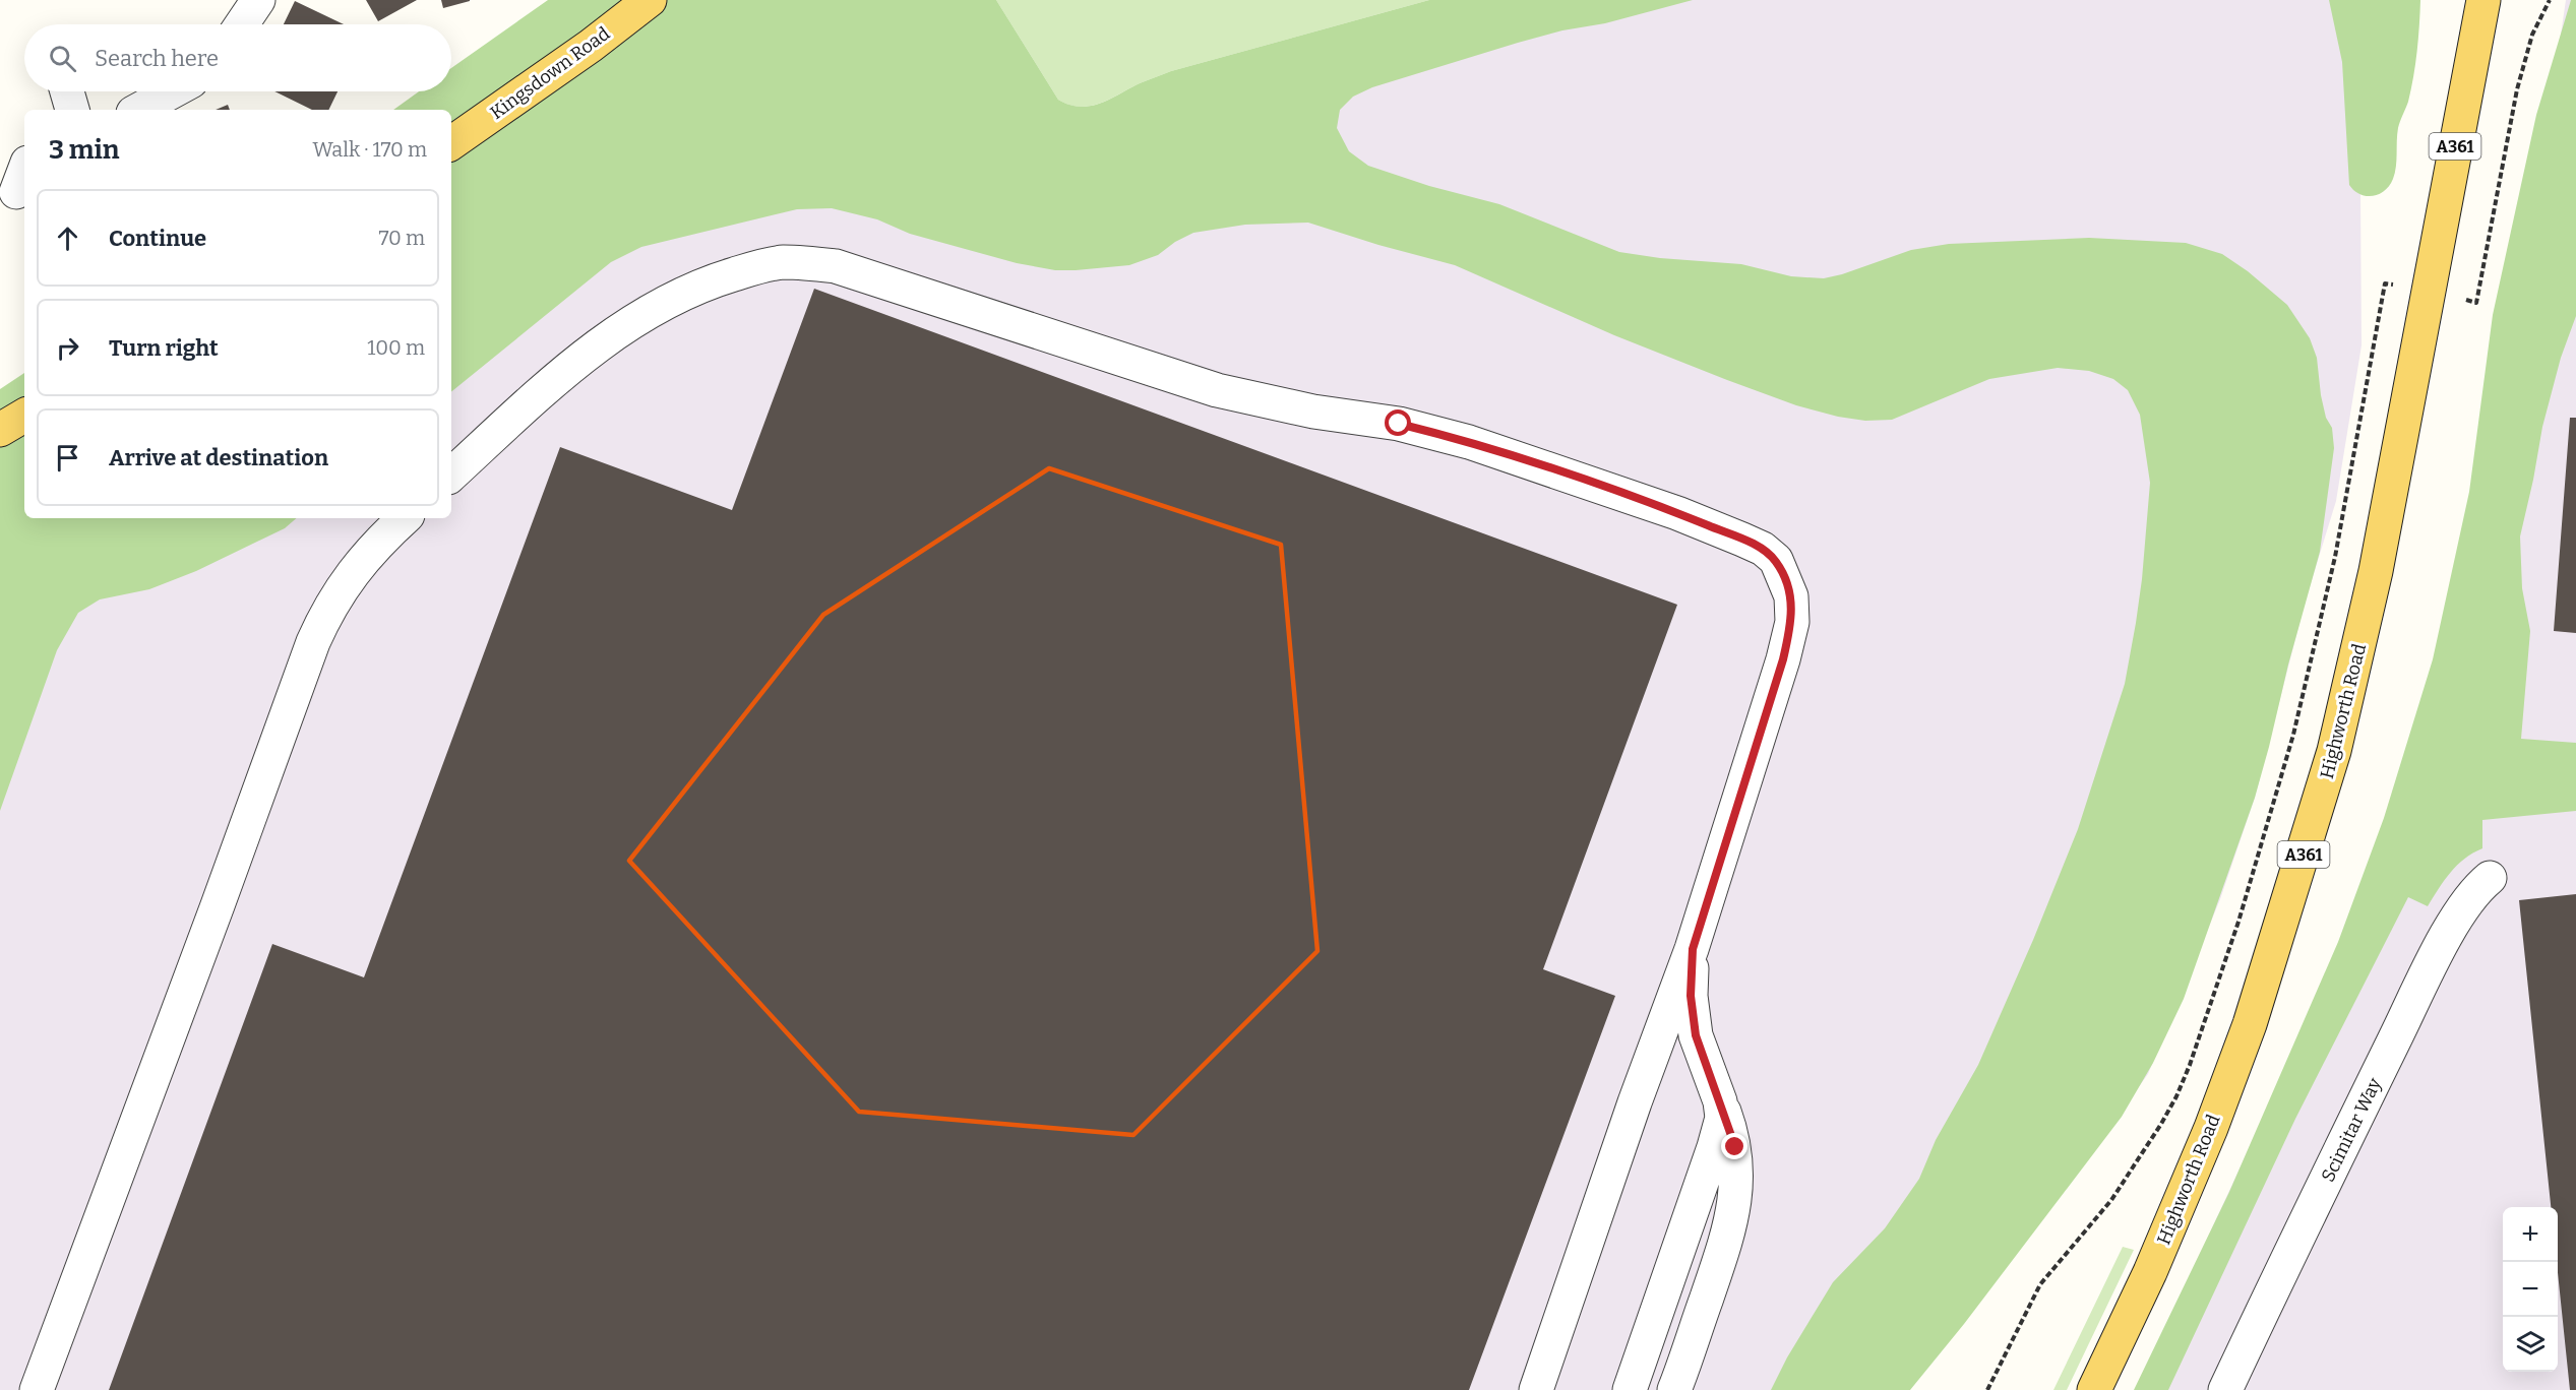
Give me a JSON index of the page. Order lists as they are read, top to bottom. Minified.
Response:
{"streets":{"main road":["Kingsdown Road","A361","Highworth Road"],"street":["Scimitar Way"]},"page":{"search":"Search here","heading":["3 min","Walk · 170 m"],"list":[["Continue","70 m"],["Turn right","100 m"],"Arrive at destination"],"map_buttons":["+","−"]}}
